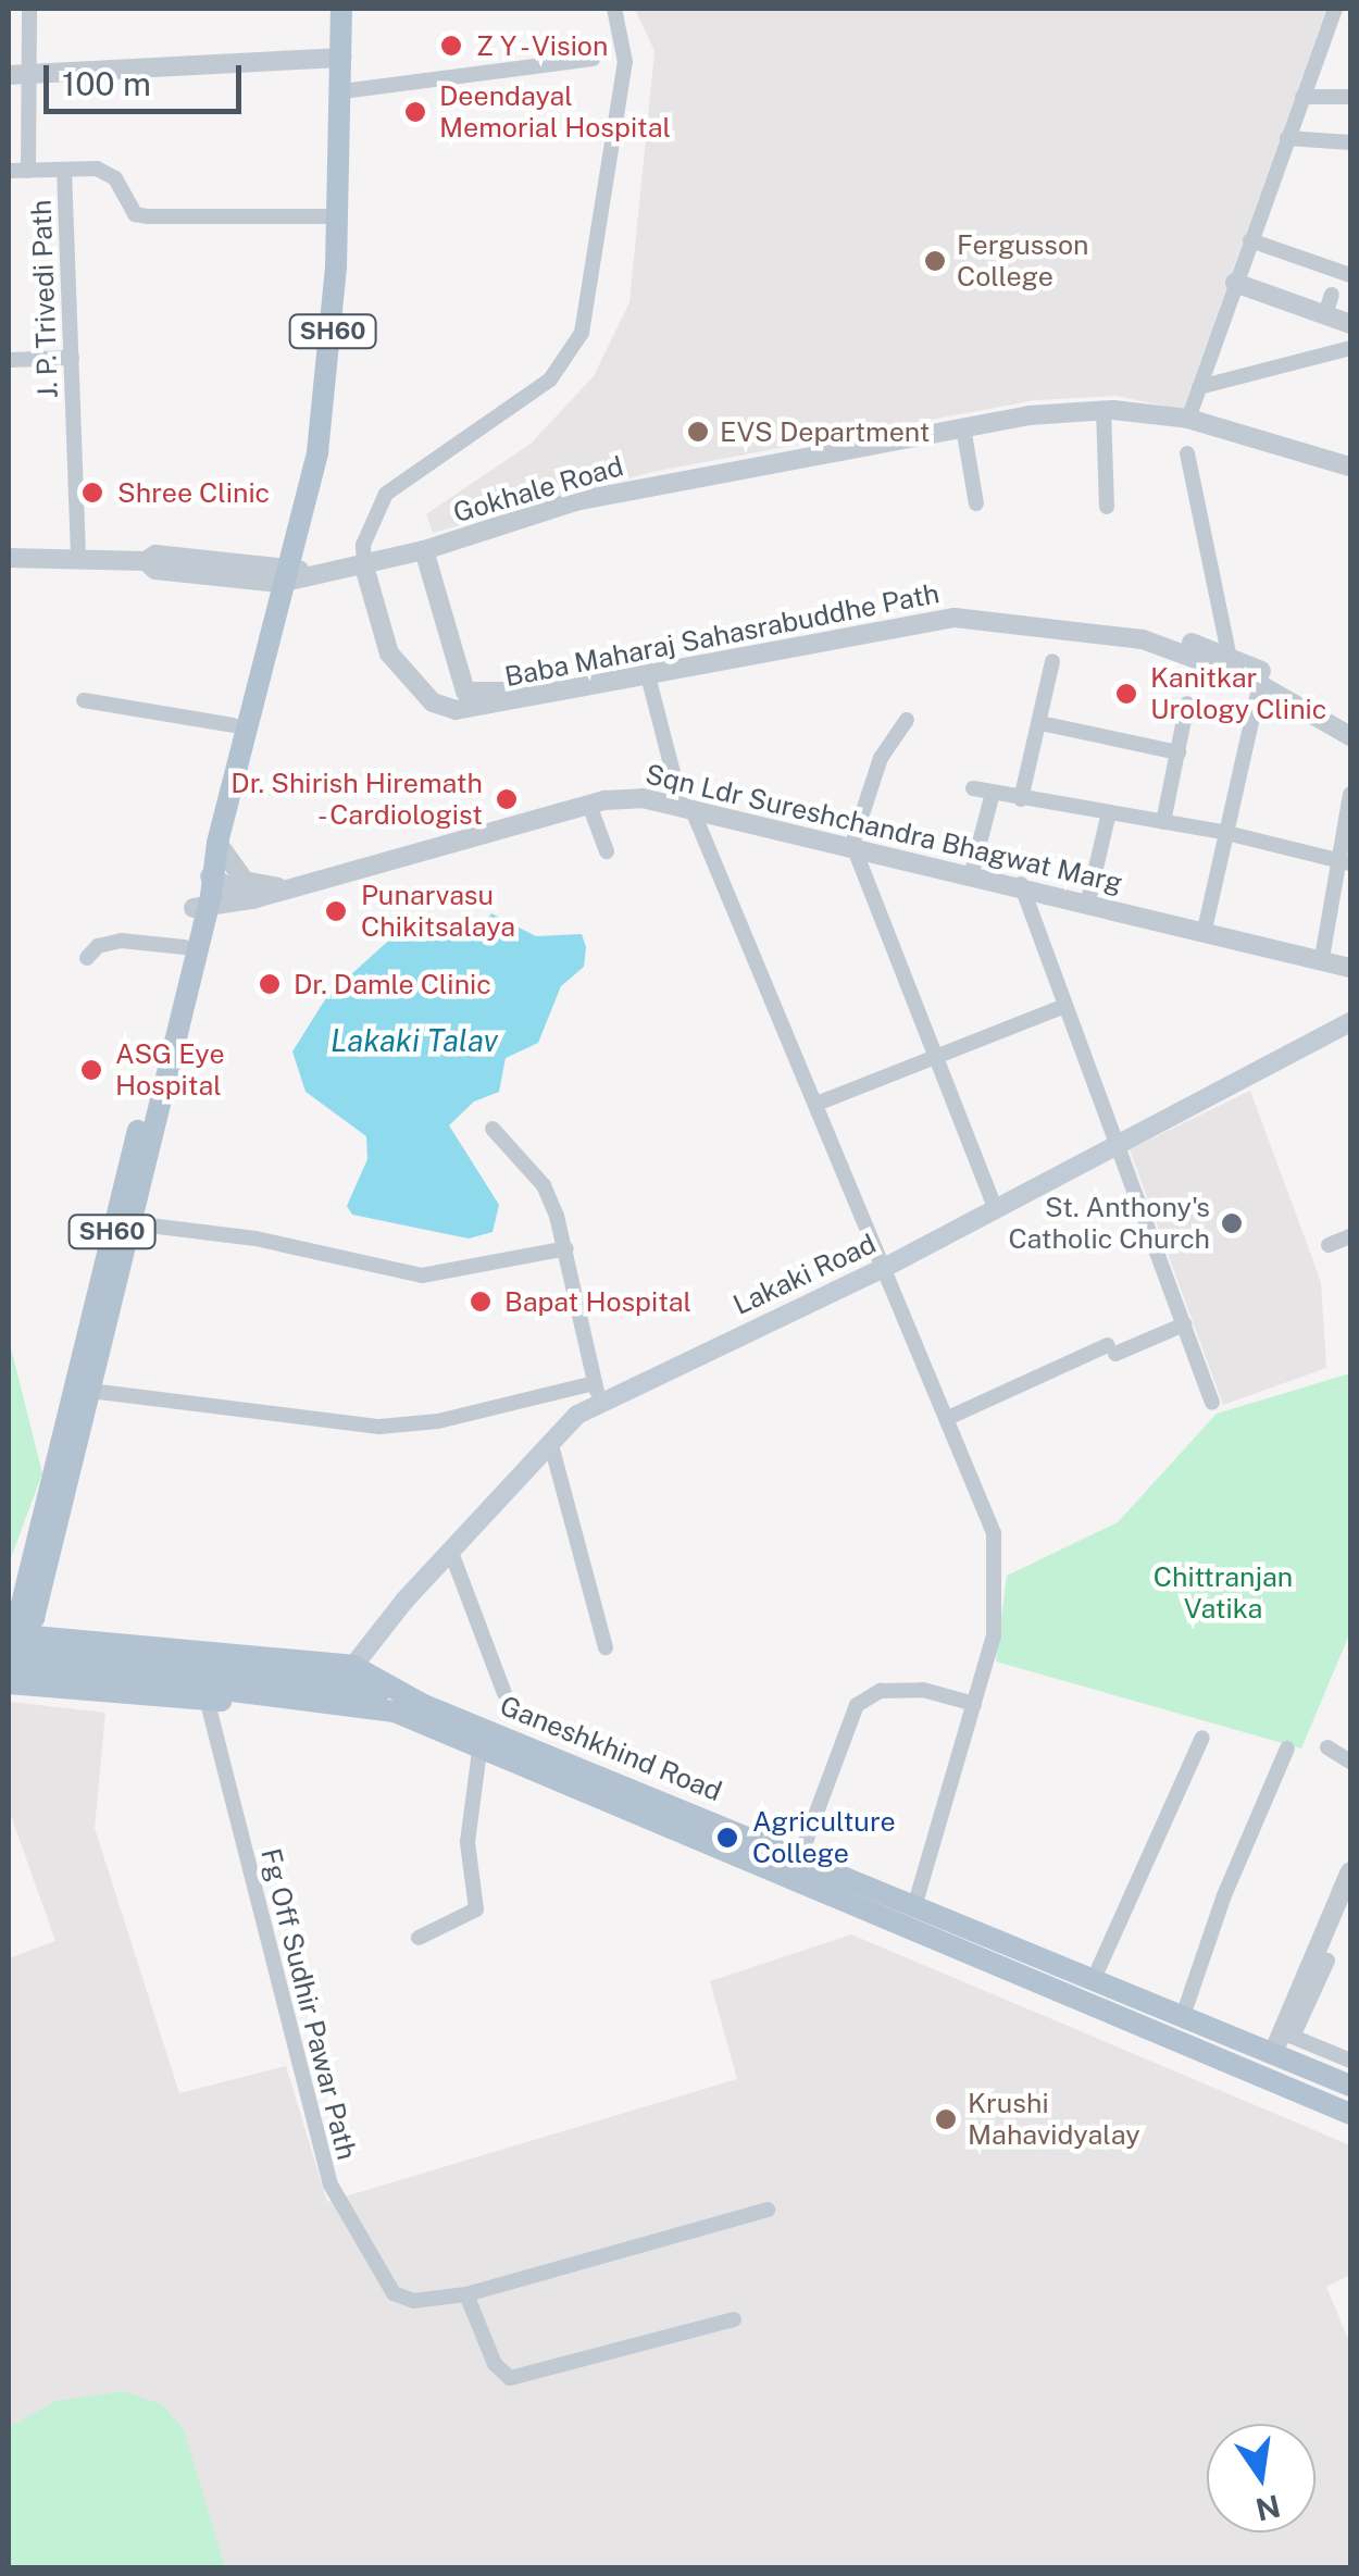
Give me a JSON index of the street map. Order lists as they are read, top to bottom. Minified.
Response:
{"streets":{"main road":["SH60","Lakaki Road","Ganeshkhind Road"],"street":["J. P. Trivedi Path","Gokhale Road","Baba Maharaj Sahasrabuddhe Path","Sqn Ldr Sureshchandra Bhagwat Marg","Fg Off Sudhir Pawar Path"]},"crossings":[["SH60","Gokhale Road"],["SH60","Sqn Ldr Sureshchandra Bhagwat Marg"],["Gokhale Road","Baba Maharaj Sahasrabuddhe Path"],["Lakaki Road","Ganeshkhind Road"],["Ganeshkhind Road","Fg Off Sudhir Pawar Path"]],"water":["Lakaki Talav"],"parks":["Chittranjan Vatika"],"places":["Z Y - Vision","Deendayal Memorial Hospital","Fergusson College","EVS Department","Shree Clinic","Kanitkar Urology Clinic","Dr. Shirish Hiremath - Cardiologist","Punarvasu Chikitsalaya","Dr. Damle Clinic","ASG Eye Hospital","St. Anthony's Catholic Church","Bapat Hospital","Agriculture College","Krushi Mahavidyalay"],"scale_bar":"100 m","north":"bottom"}
